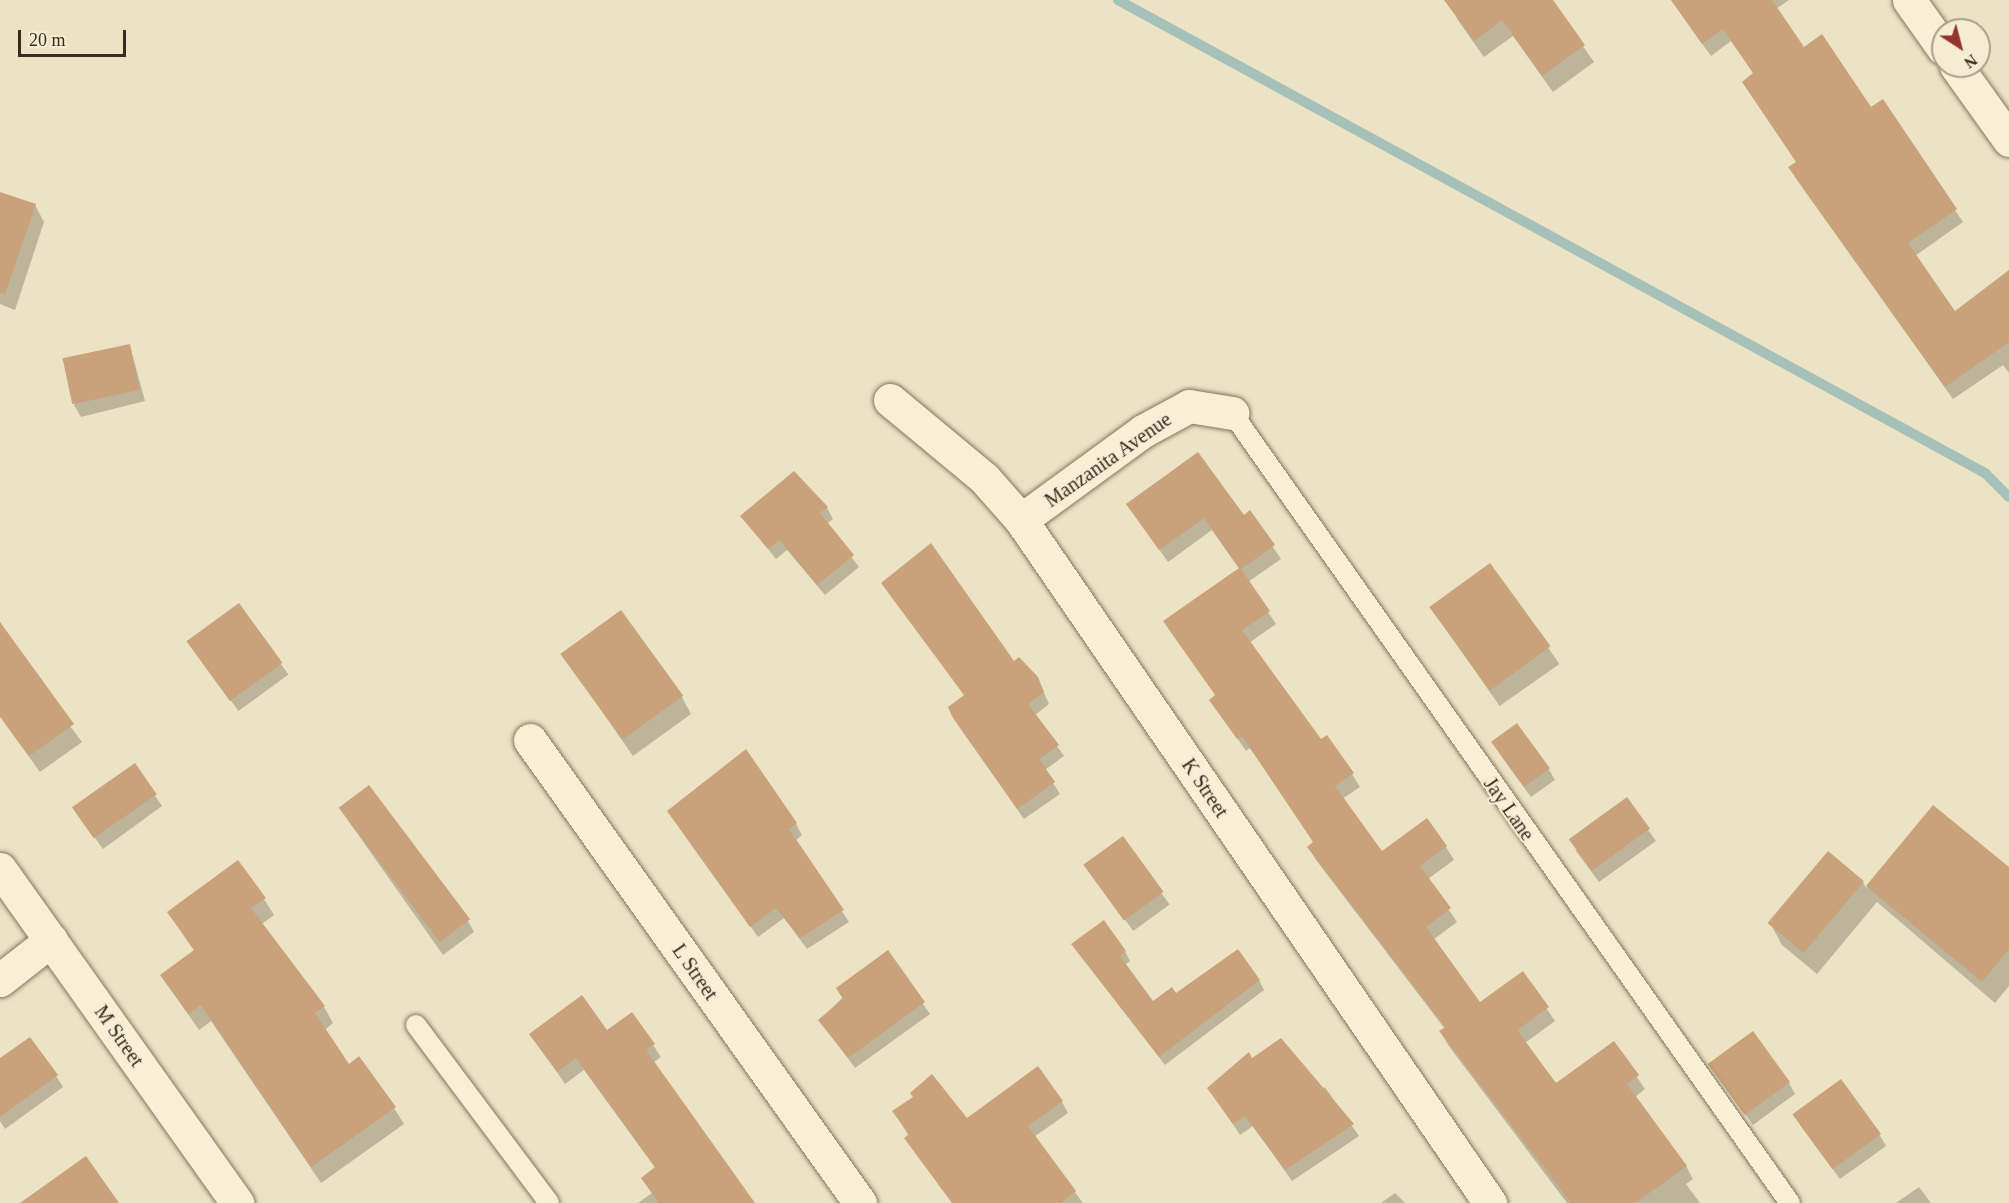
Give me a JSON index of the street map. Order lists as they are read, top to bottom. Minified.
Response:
{"streets":{"street":["Manzanita Avenue","K Street","L Street","M Street"],"lane":["Jay Lane"]},"crossings":[["Manzanita Avenue","K Street"],["Manzanita Avenue","Jay Lane"]],"scale_bar":"20 m","north":"bottom right"}
